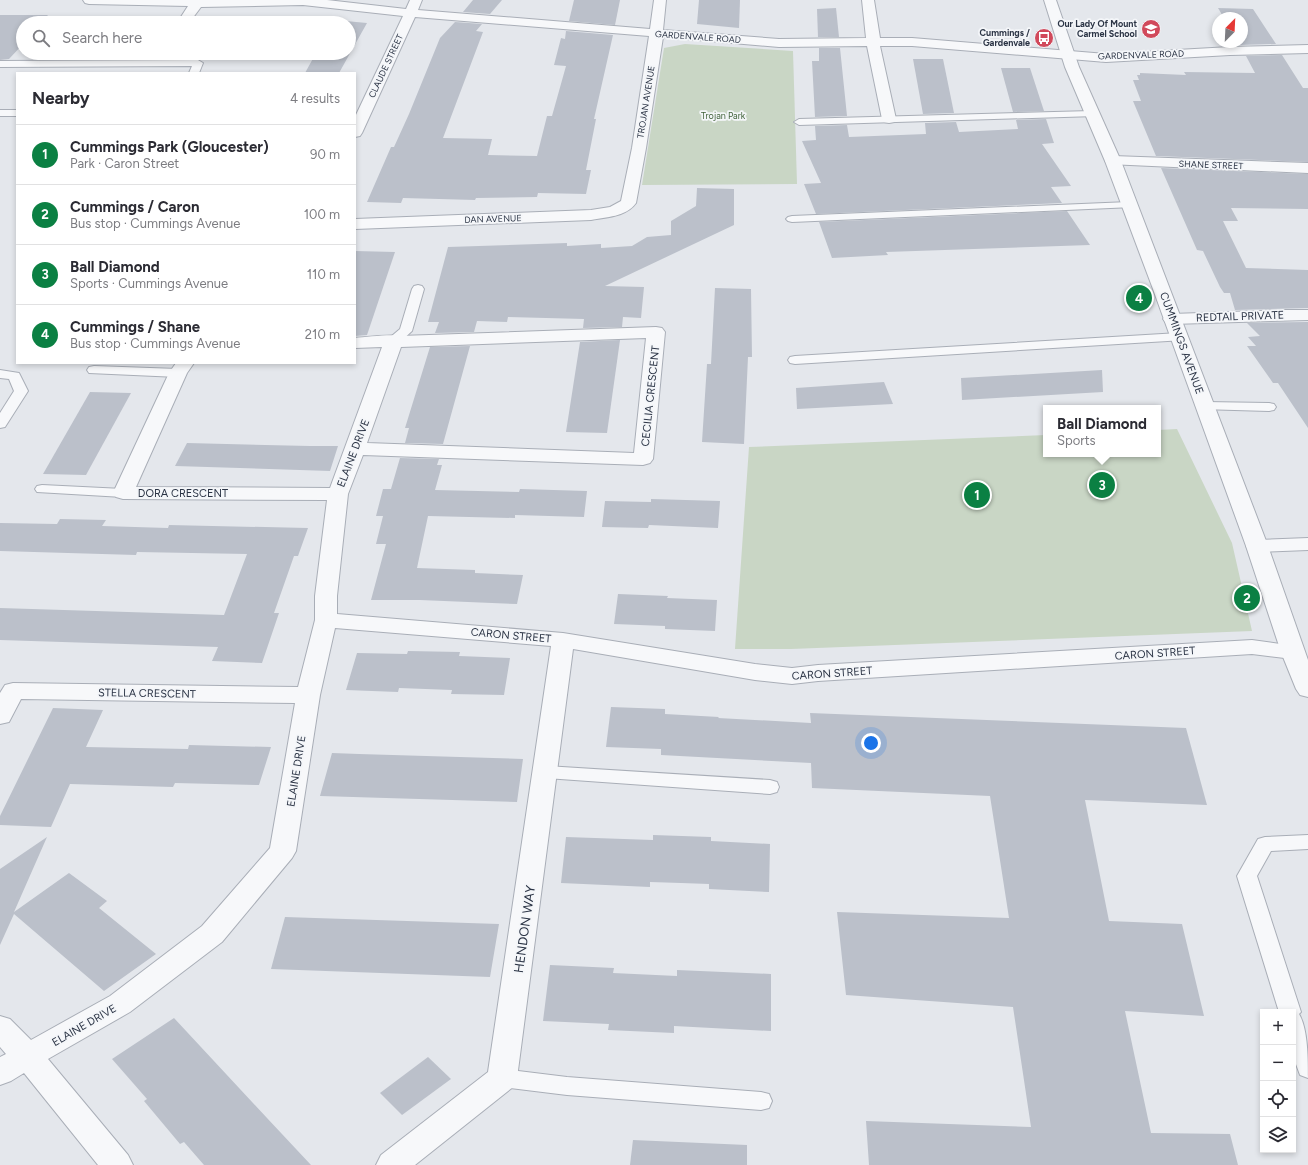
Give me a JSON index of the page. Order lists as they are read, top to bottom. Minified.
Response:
{"streets":{"street":["GARDENVALE ROAD","CLAUDE STREET","TROJAN AVENUE","SHANE STREET","DAN AVENUE","REDTAIL PRIVATE","CUMMINGS AVENUE","CECILIA CRESCENT","ELAINE DRIVE","DORA CRESCENT","CARON STREET","STELLA CRESCENT","HENDON WAY"]},"crossings":[["GARDENVALE ROAD","CLAUDE STREET"],["GARDENVALE ROAD","TROJAN AVENUE"],["GARDENVALE ROAD","CUMMINGS AVENUE"],["TROJAN AVENUE","DAN AVENUE"],["SHANE STREET","CUMMINGS AVENUE"],["REDTAIL PRIVATE","CUMMINGS AVENUE"],["CUMMINGS AVENUE","CARON STREET"],["CECILIA CRESCENT","ELAINE DRIVE"],["ELAINE DRIVE","DORA CRESCENT"],["ELAINE DRIVE","CARON STREET"],["ELAINE DRIVE","STELLA CRESCENT"],["CARON STREET","HENDON WAY"]],"parks":["Trojan Park"],"places":{"school or university":["Our Lady Of Mount Carmel School"],"bus stop":["Cummings / Gardenvale"]},"north":"top right","page":{"search":"Search here","heading":["Nearby","4 results"],"list":[{"mark":"1","name":"Cummings Park (Gloucester)","note":"Park · Caron Street","value":"90 m"},{"mark":"2","name":"Cummings / Caron","note":"Bus stop · Cummings Avenue","value":"100 m"},{"mark":"3","name":"Ball Diamond","note":"Sports · Cummings Avenue","value":"110 m"},{"mark":"4","name":"Cummings / Shane","note":"Bus stop · Cummings Avenue","value":"210 m"}],"pins":["4","3","1","2"],"popup":["Ball Diamond","Sports"],"map_buttons":["+","−"]}}
